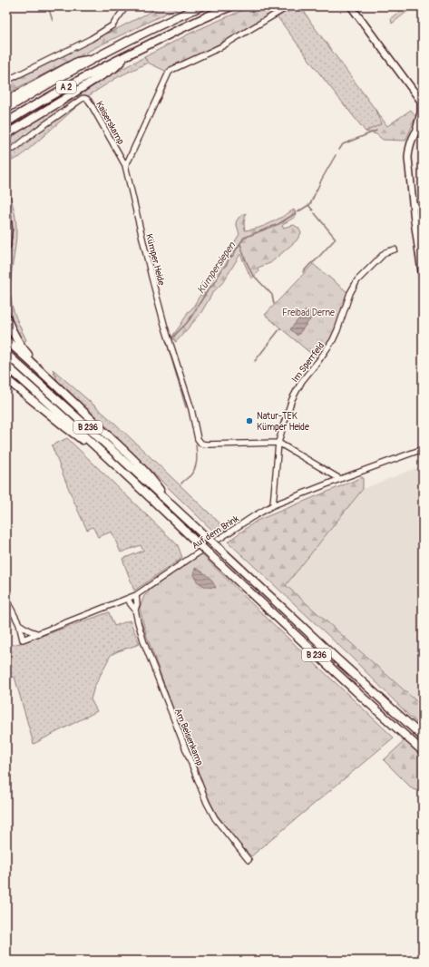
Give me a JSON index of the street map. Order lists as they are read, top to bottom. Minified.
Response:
{"streets":{"highway":["A 2","B 236"],"street":["Kaiserskamp","Kümper Heide","Im Sperrfeld","Auf dem Brink","Am Beisenkamp"]},"crossings":[["Kaiserskamp","Kümper Heide"],["Kümper Heide","Im Sperrfeld"],["Im Sperrfeld","Auf dem Brink"],["Auf dem Brink","Am Beisenkamp"]],"water":["Kümpersiepen"],"parks":["Freibad Derne"],"places":["Natur-TEK Kümper Heide"]}
